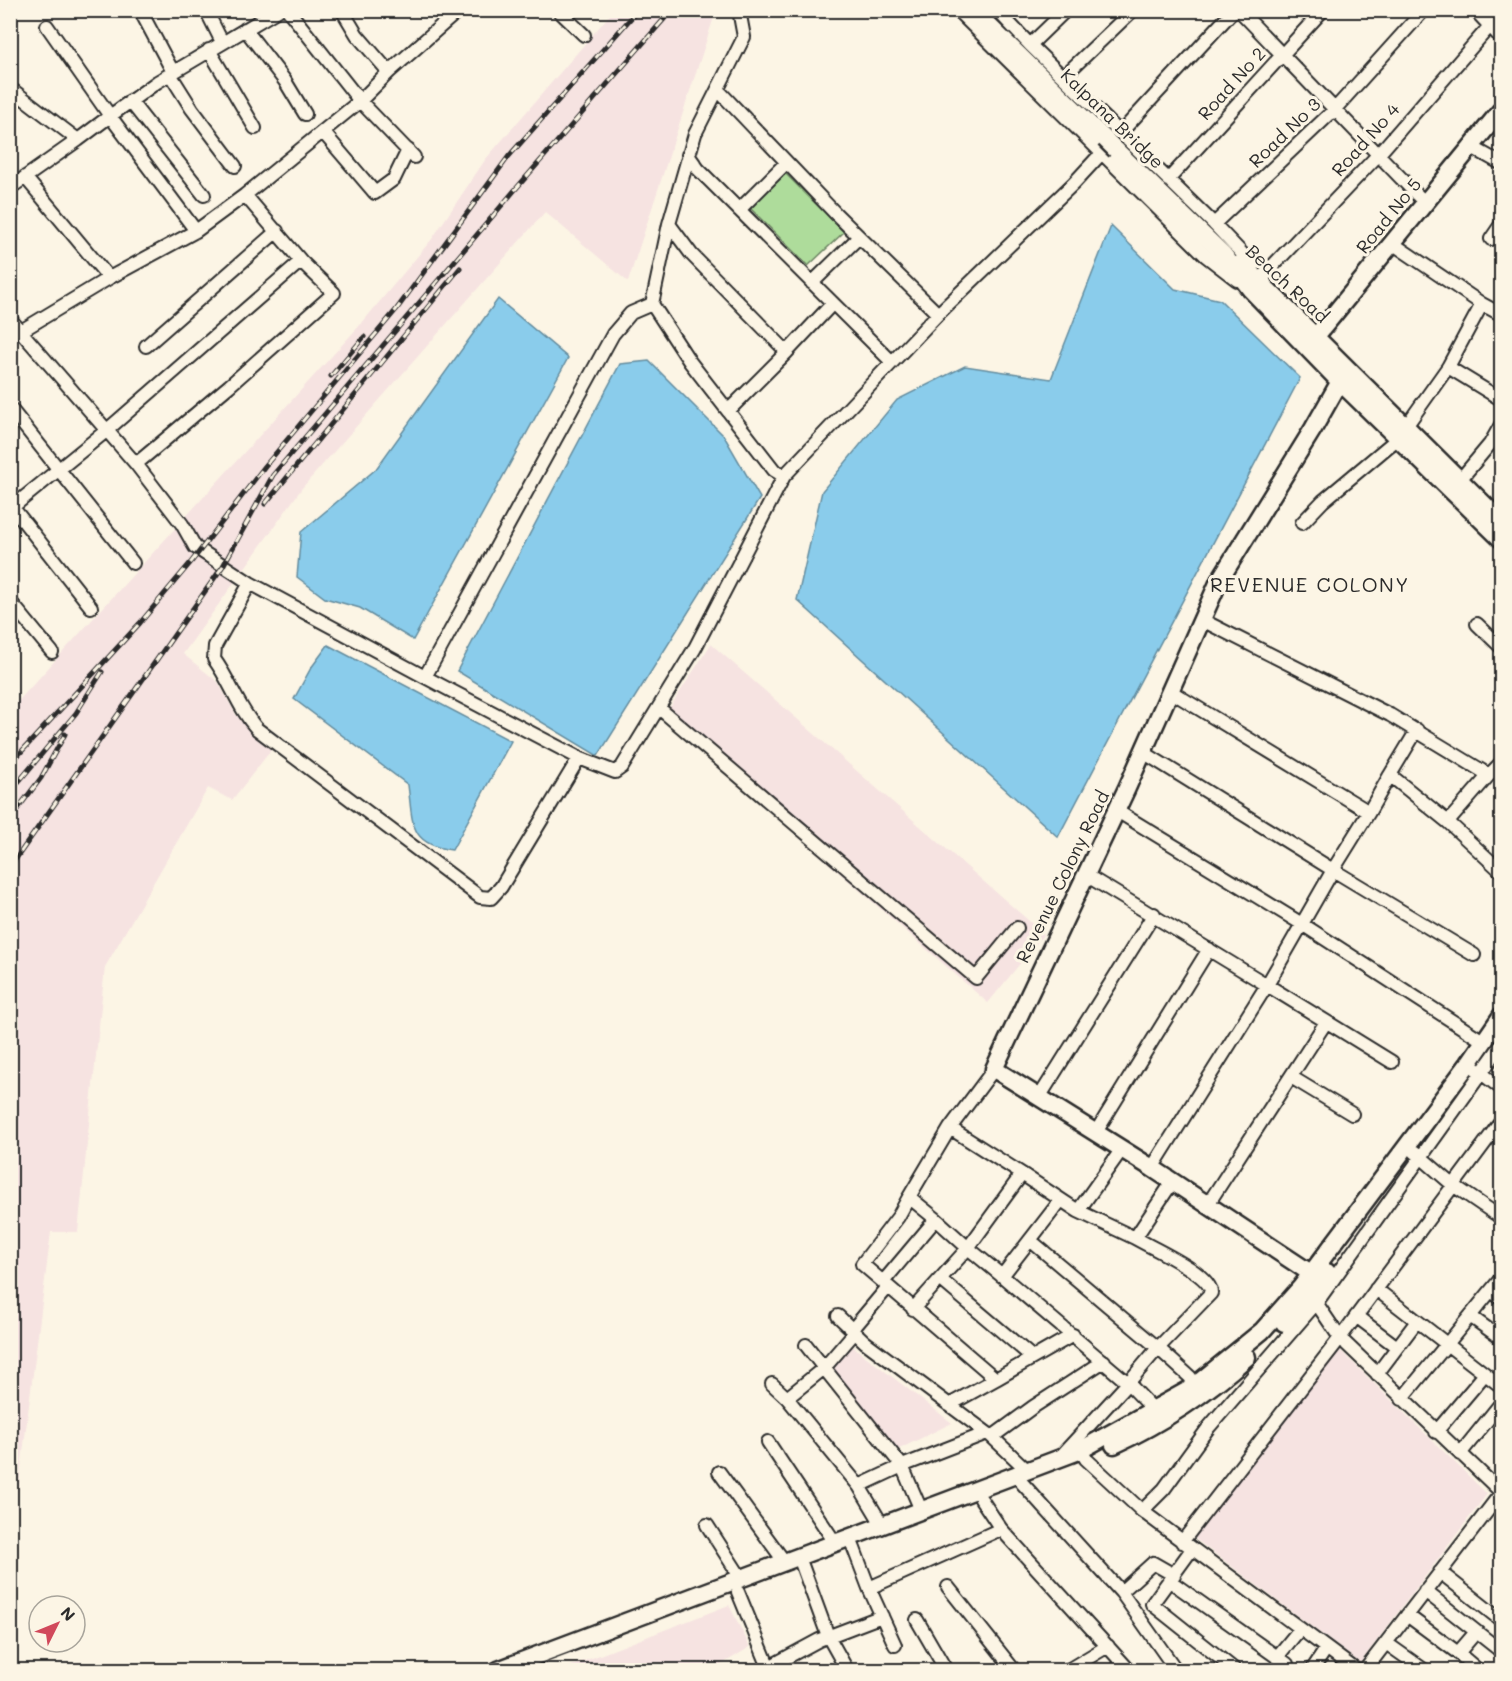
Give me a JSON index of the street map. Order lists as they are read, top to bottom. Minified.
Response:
{"streets":{"street":["Road No 2","Kalpana Bridge","Road No 3","Road No 4","Road No 5","Beach Road","Revenue Colony Road"]},"crossings":[["Kalpana Bridge","Beach Road"],["Road No 4","Beach Road"],["Road No 5","Beach Road"],["Beach Road","Revenue Colony Road"]],"districts":["REVENUE COLONY"],"north":"top right"}
